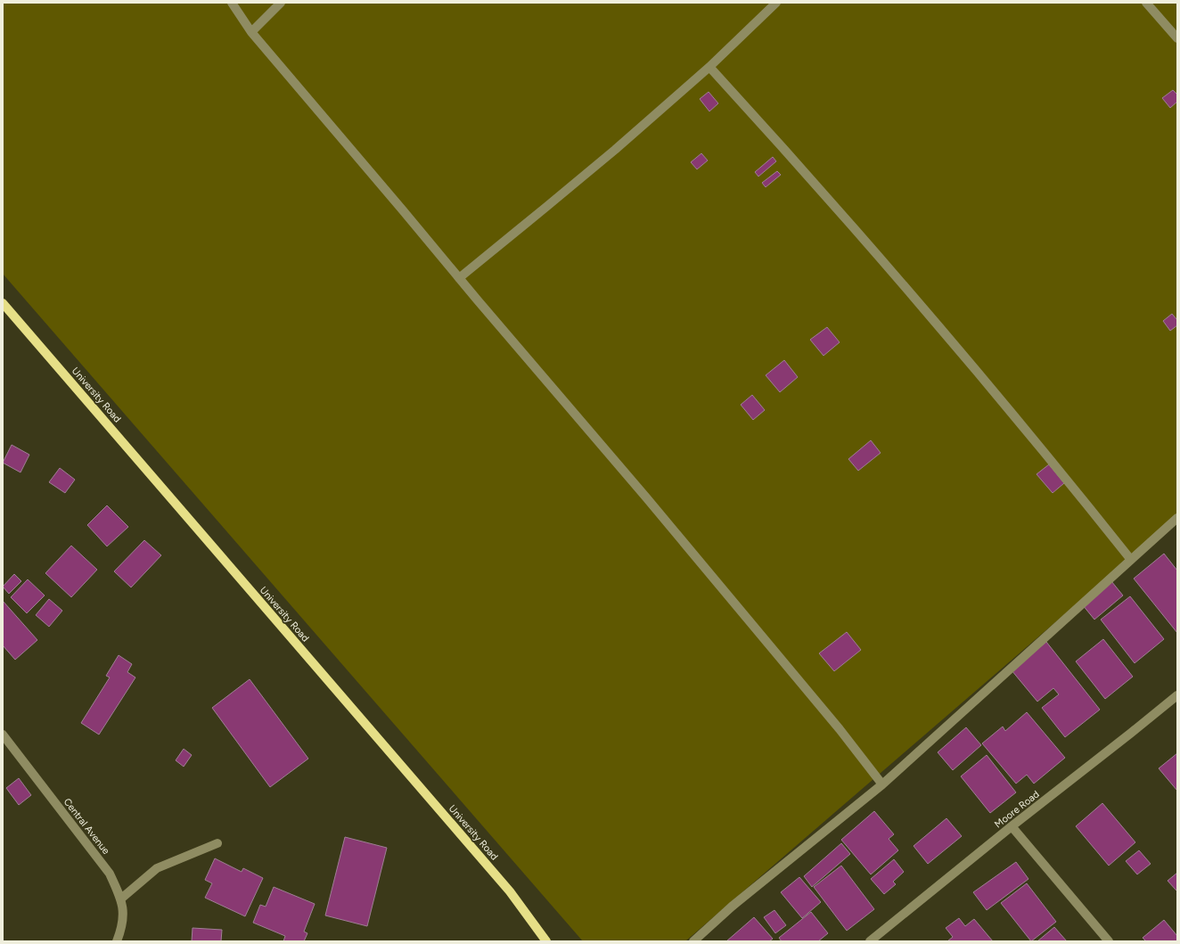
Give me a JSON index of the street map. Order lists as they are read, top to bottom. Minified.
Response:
{"streets":{"main road":["University Road"],"street":["Moore Road","Central Avenue"]}}
